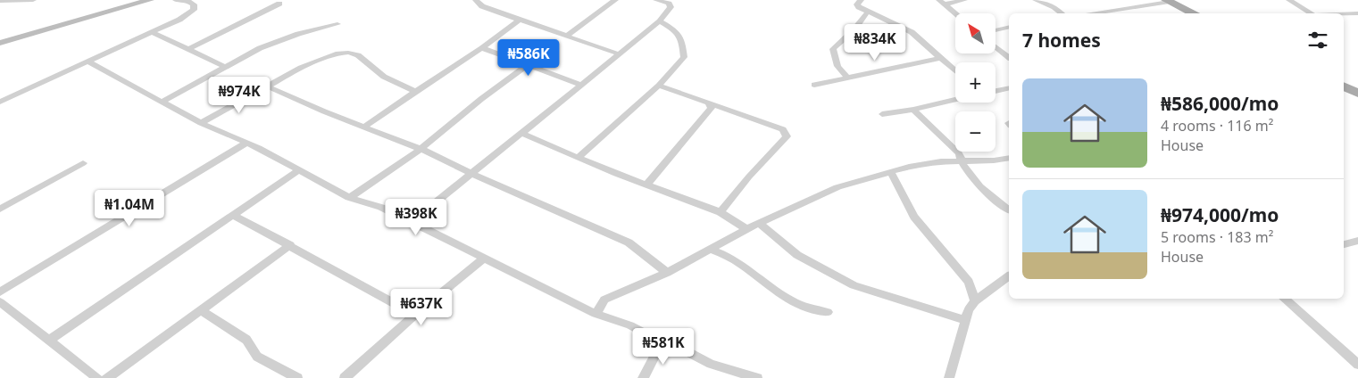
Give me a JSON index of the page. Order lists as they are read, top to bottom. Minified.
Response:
{"north":"top left","page":{"map_buttons":["+","−"],"heading":"7 homes","price":["₦834K","₦586K","₦974K","₦1.04M","₦398K","₦637K","₦581K"],"list":[{"name":"₦586,000/mo","note":"4 rooms · 116 m² · House"},{"name":"₦974,000/mo","note":"5 rooms · 183 m² · House"}]}}
